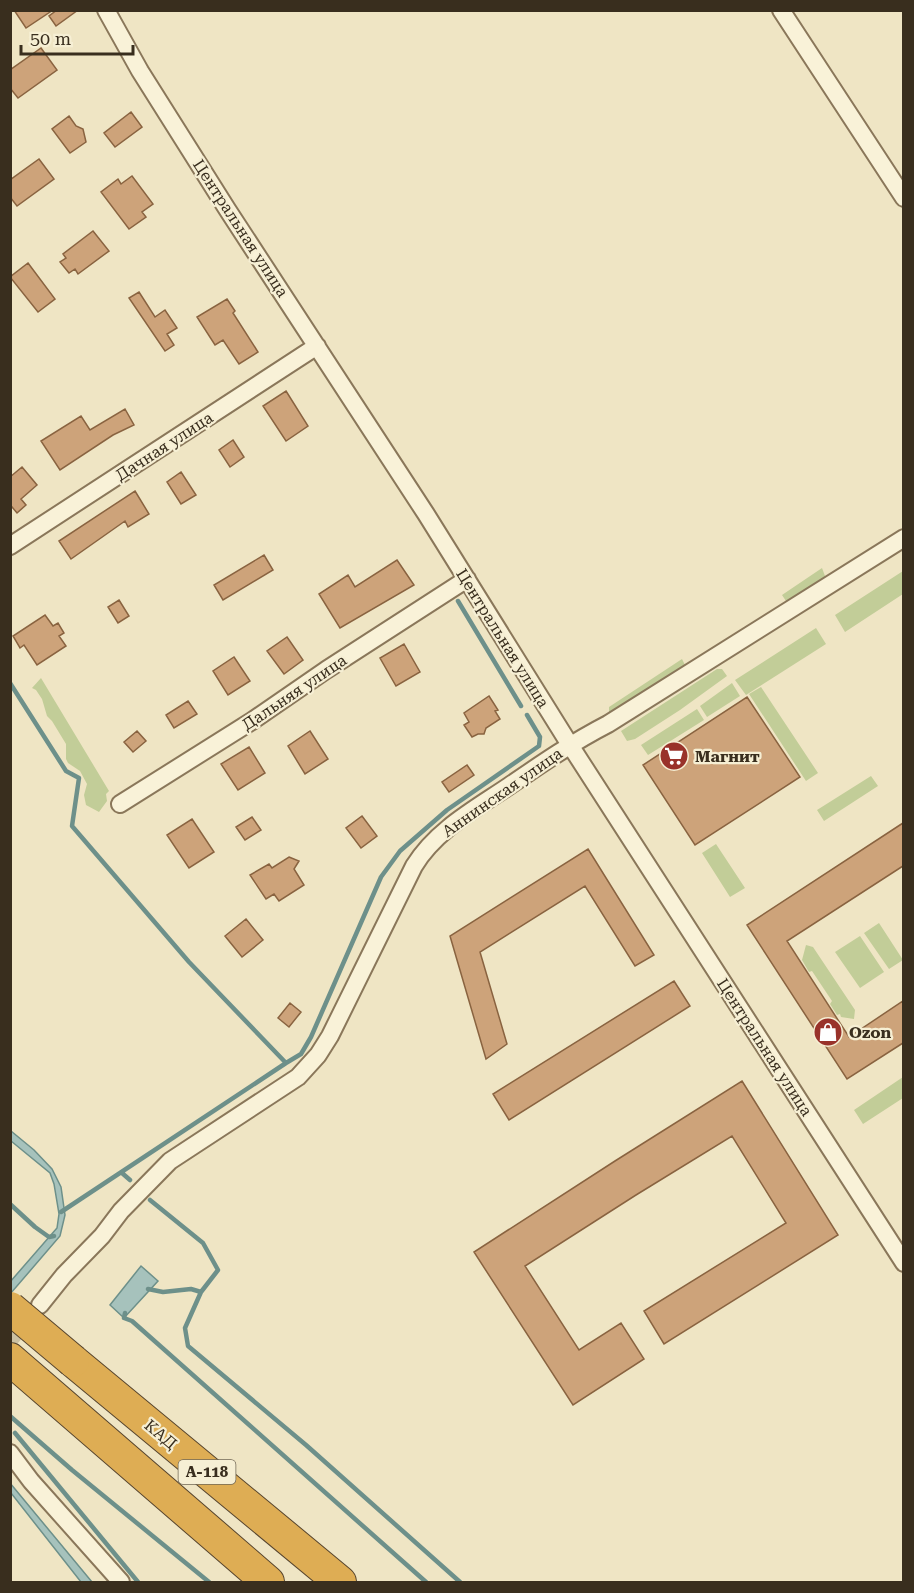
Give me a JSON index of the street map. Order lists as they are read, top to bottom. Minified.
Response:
{"streets":{"highway":["КАД","А-118"],"street":["Центральная улица","Дачная улица","Дальняя улица","Аннинская улица"]},"crossings":[["Центральная улица","Дачная улица"],["Центральная улица","Дальняя улица"],["Центральная улица","Аннинская улица"],["Аннинская улица","КАД"]],"places":{"supermarket":["Магнит"],"shop":["Ozon"]},"scale_bar":"50 m"}
